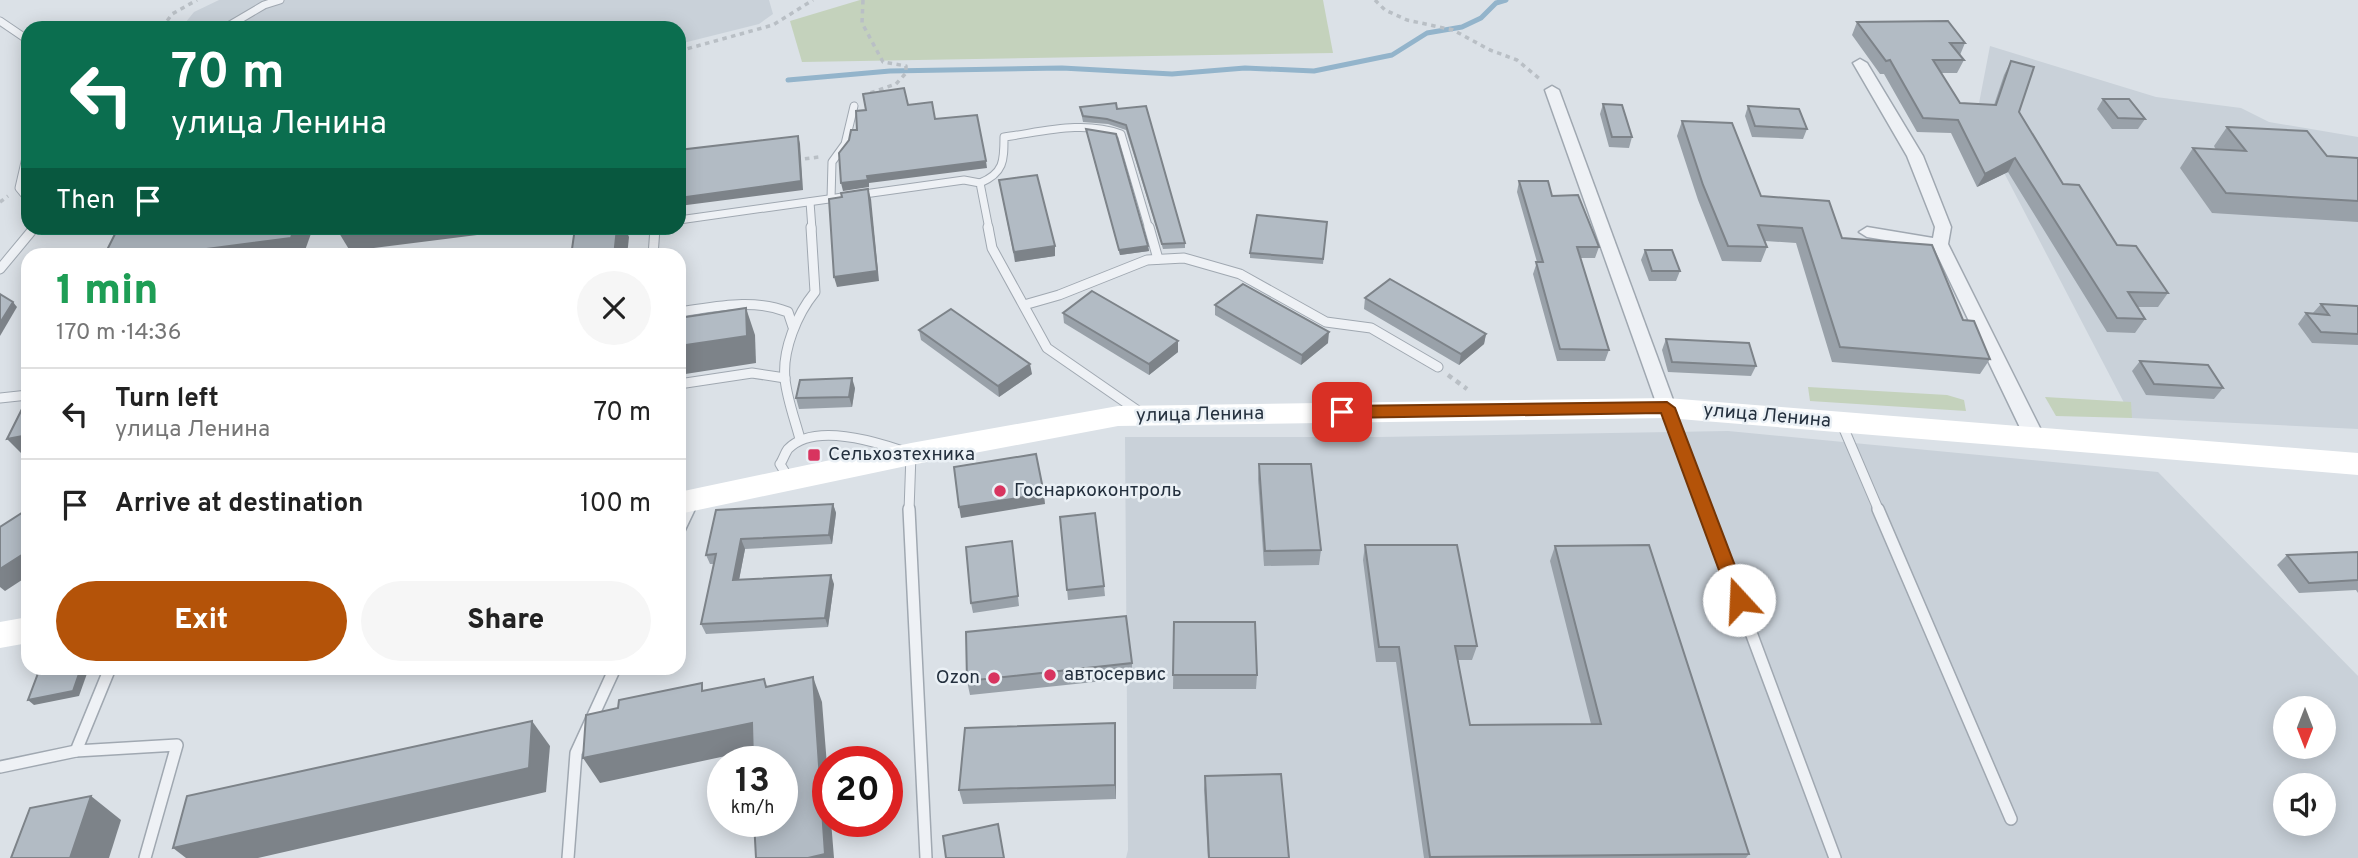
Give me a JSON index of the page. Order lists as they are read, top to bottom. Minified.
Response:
{"streets":{"street":["улица Ленина"]},"places":{"transit":["Сельхозтехника"],"other":["Госнаркоконтроль","автосервис","Ozon"]},"north":"bottom","page":{"turn":["70 m","улица Ленина"],"then":"Then","heading":["1 min","170 m · 14:36"],"list":[{"name":"Turn left","note":"улица Ленина","value":"70 m"},{"name":"Arrive at destination","value":"100 m"}],"buttons":["Exit","Share"],"speed":"13 km/h","limit":"20"}}
